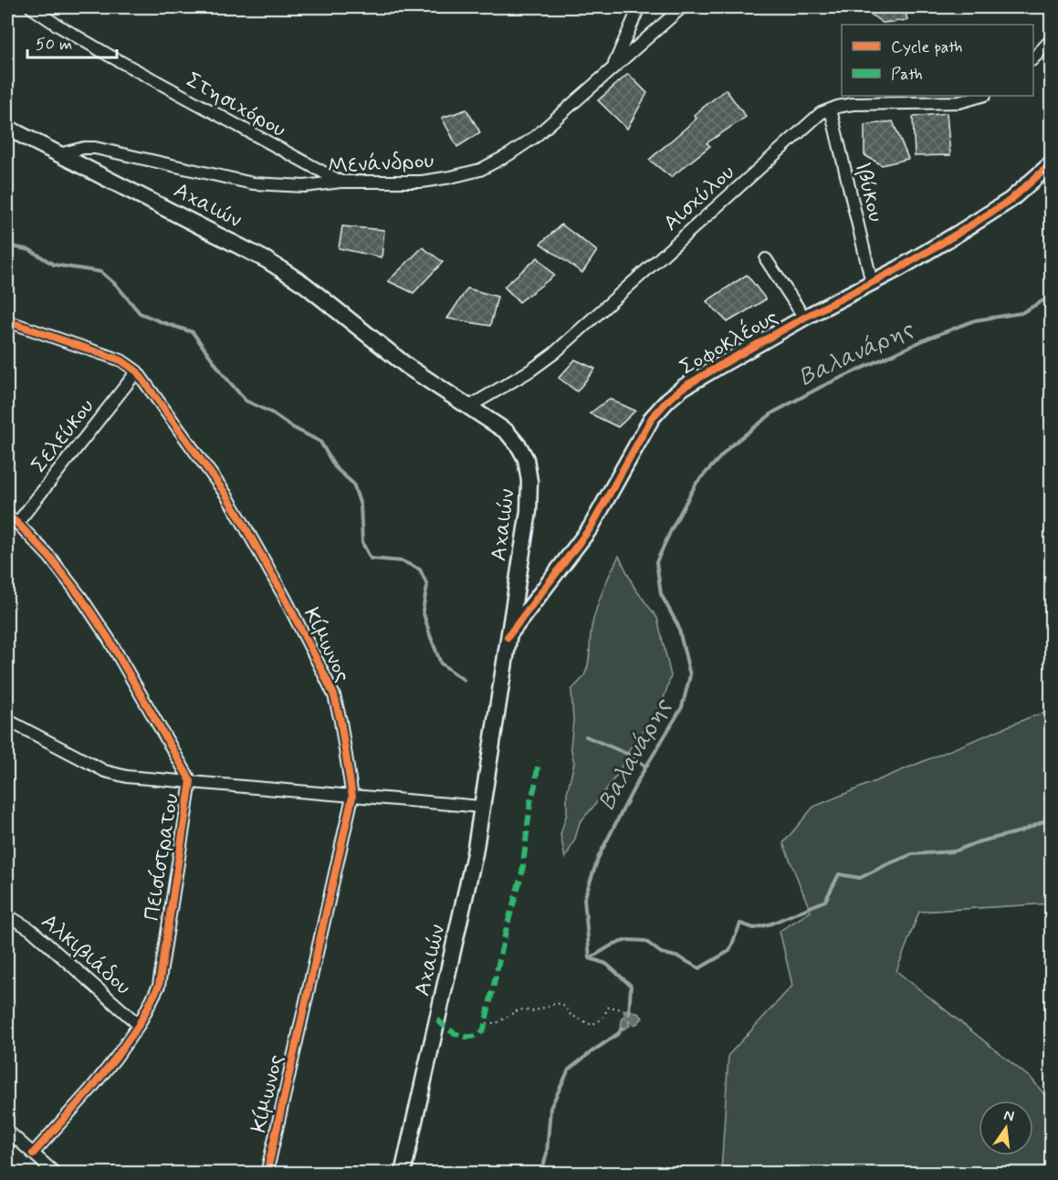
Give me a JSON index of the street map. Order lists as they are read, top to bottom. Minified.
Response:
{"streets":{"main road":["Αχαιών","Σοφοκλέους"],"street":["Στησιχόρου","Μενάνδρου","Ιβύκου","Αισχύλου","Σελεύκου","Κίμωνος","Πεισίστρατου","Αλκιβιάδου"]},"crossings":[["Στησιχόρου","Μενάνδρου"],["Μενάνδρου","Αχαιών"],["Ιβύκου","Αισχύλου"],["Ιβύκου","Σοφοκλέους"],["Αισχύλου","Αχαιών"],["Αχαιών","Σοφοκλέους"],["Σελεύκου","Κίμωνος"],["Σελεύκου","Πεισίστρατου"],["Πεισίστρατου","Αλκιβιάδου"]],"water":["Βαλανάρης"],"legend":["Cycle path","Path"],"scale_bar":"50 m","north":"top"}
